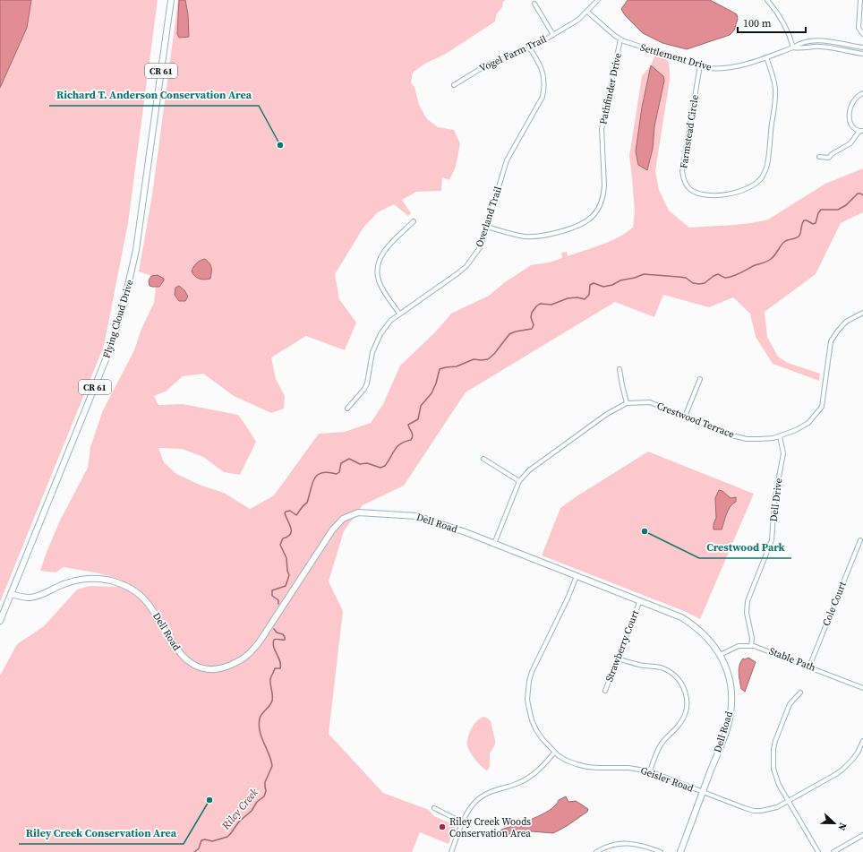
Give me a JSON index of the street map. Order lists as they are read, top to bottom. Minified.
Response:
{"streets":{"street":["Vogel Farm Trail","Settlement Drive","CR 61","Pathfinder Drive","Farmstead Circle","Overland Trail","Flying Cloud Drive","Crestwood Terrace","Dell Drive","Dell Road","Cole Court","Strawberry Court","Stable Path","Geisler Road"]},"crossings":[["Vogel Farm Trail","Settlement Drive"],["Vogel Farm Trail","Overland Trail"],["Settlement Drive","Pathfinder Drive"],["Settlement Drive","Farmstead Circle"],["Pathfinder Drive","Overland Trail"],["Flying Cloud Drive","Dell Road"],["Crestwood Terrace","Dell Drive"],["Crestwood Terrace","Dell Road"],["Dell Drive","Stable Path"],["Dell Road","Strawberry Court"],["Dell Road","Stable Path"],["Dell Road","Geisler Road"],["Cole Court","Stable Path"]],"water":["Riley Creek"],"places":["Richard T. Anderson Conservation Area","Crestwood Park","Riley Creek Conservation Area","Riley Creek Woods Conservation Area"],"scale_bar":"100 m","north":"right"}
